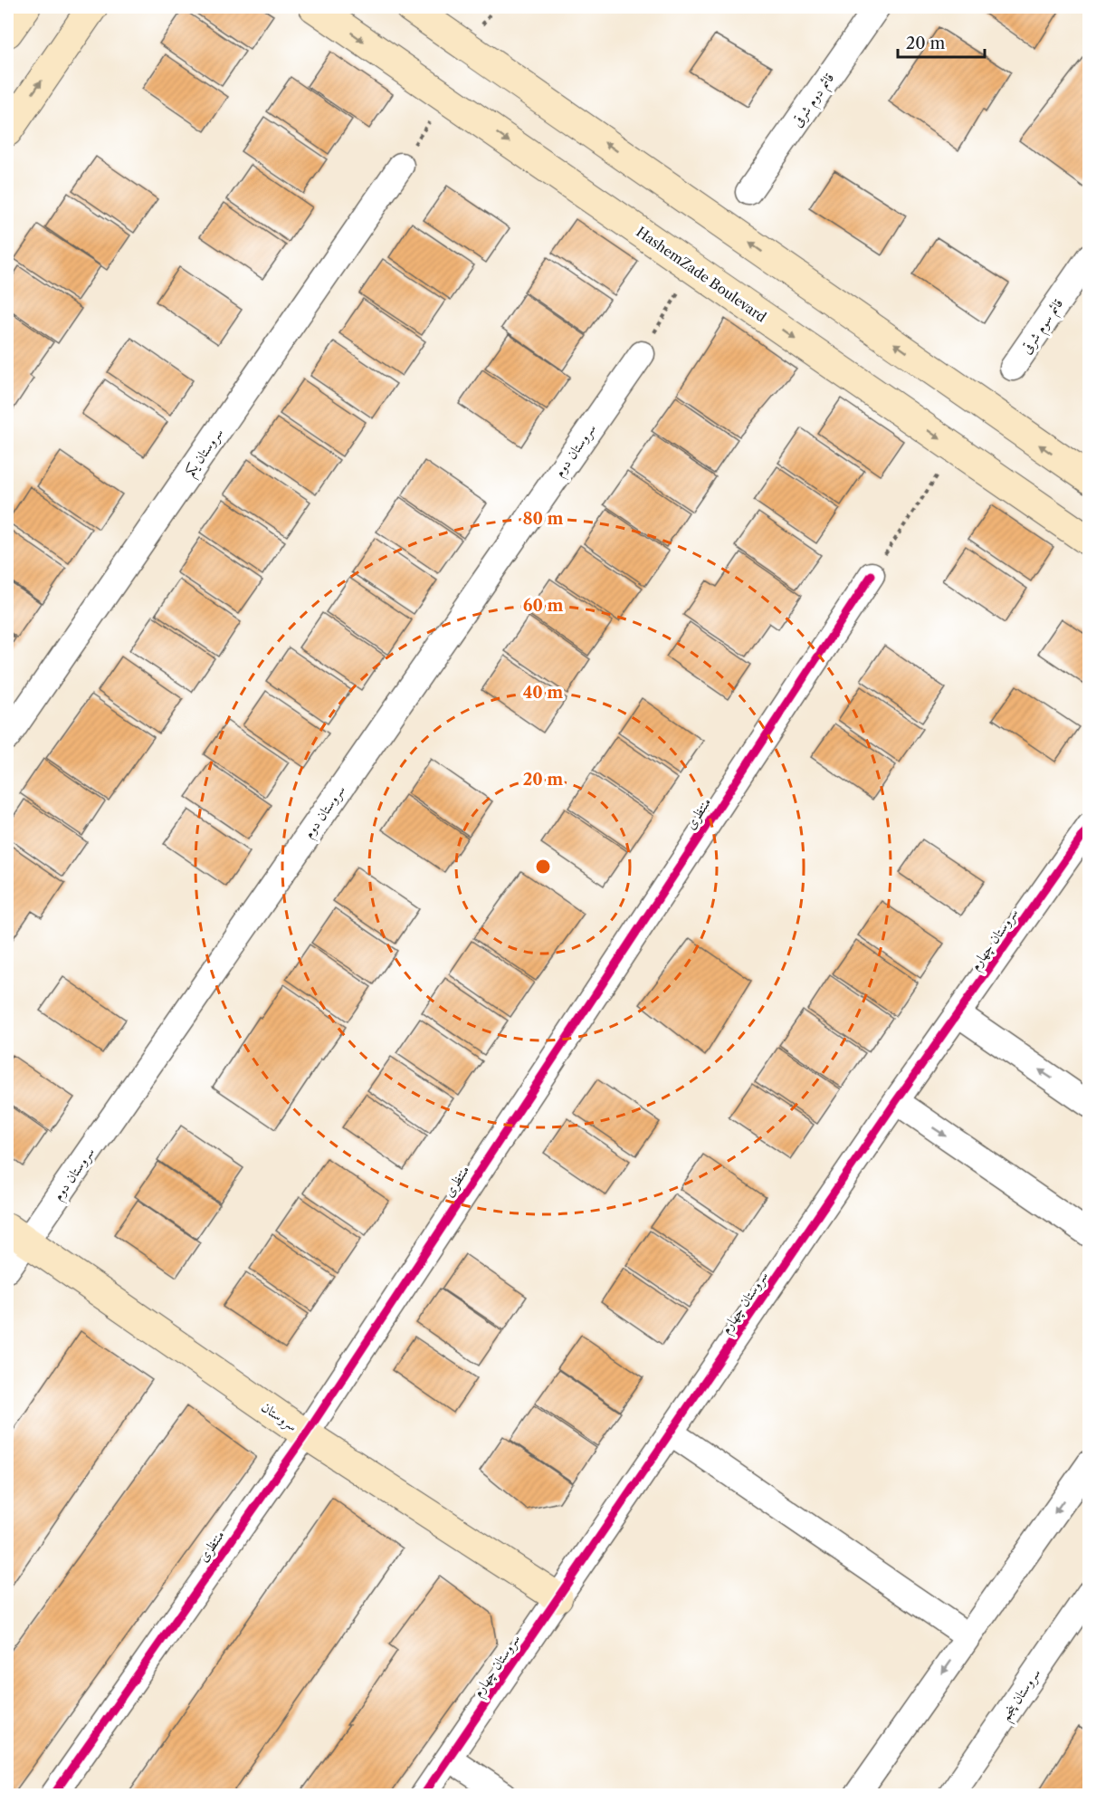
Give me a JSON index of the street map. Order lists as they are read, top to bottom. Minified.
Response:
{"streets":{"street":["قائم دوم شرقی","HashemZade Boulevard","قائم سوم شرقی","سروستان دوم","سروستان یکم","منتظری","سروستان چهارم","سروستان","سروستان پنجم"]},"crossings":[["سروستان دوم","سروستان"],["منتظری","سروستان"],["سروستان چهارم","سروستان"]],"scale_bar":"20 m","rings":["80 m","60 m","40 m","20 m"]}
